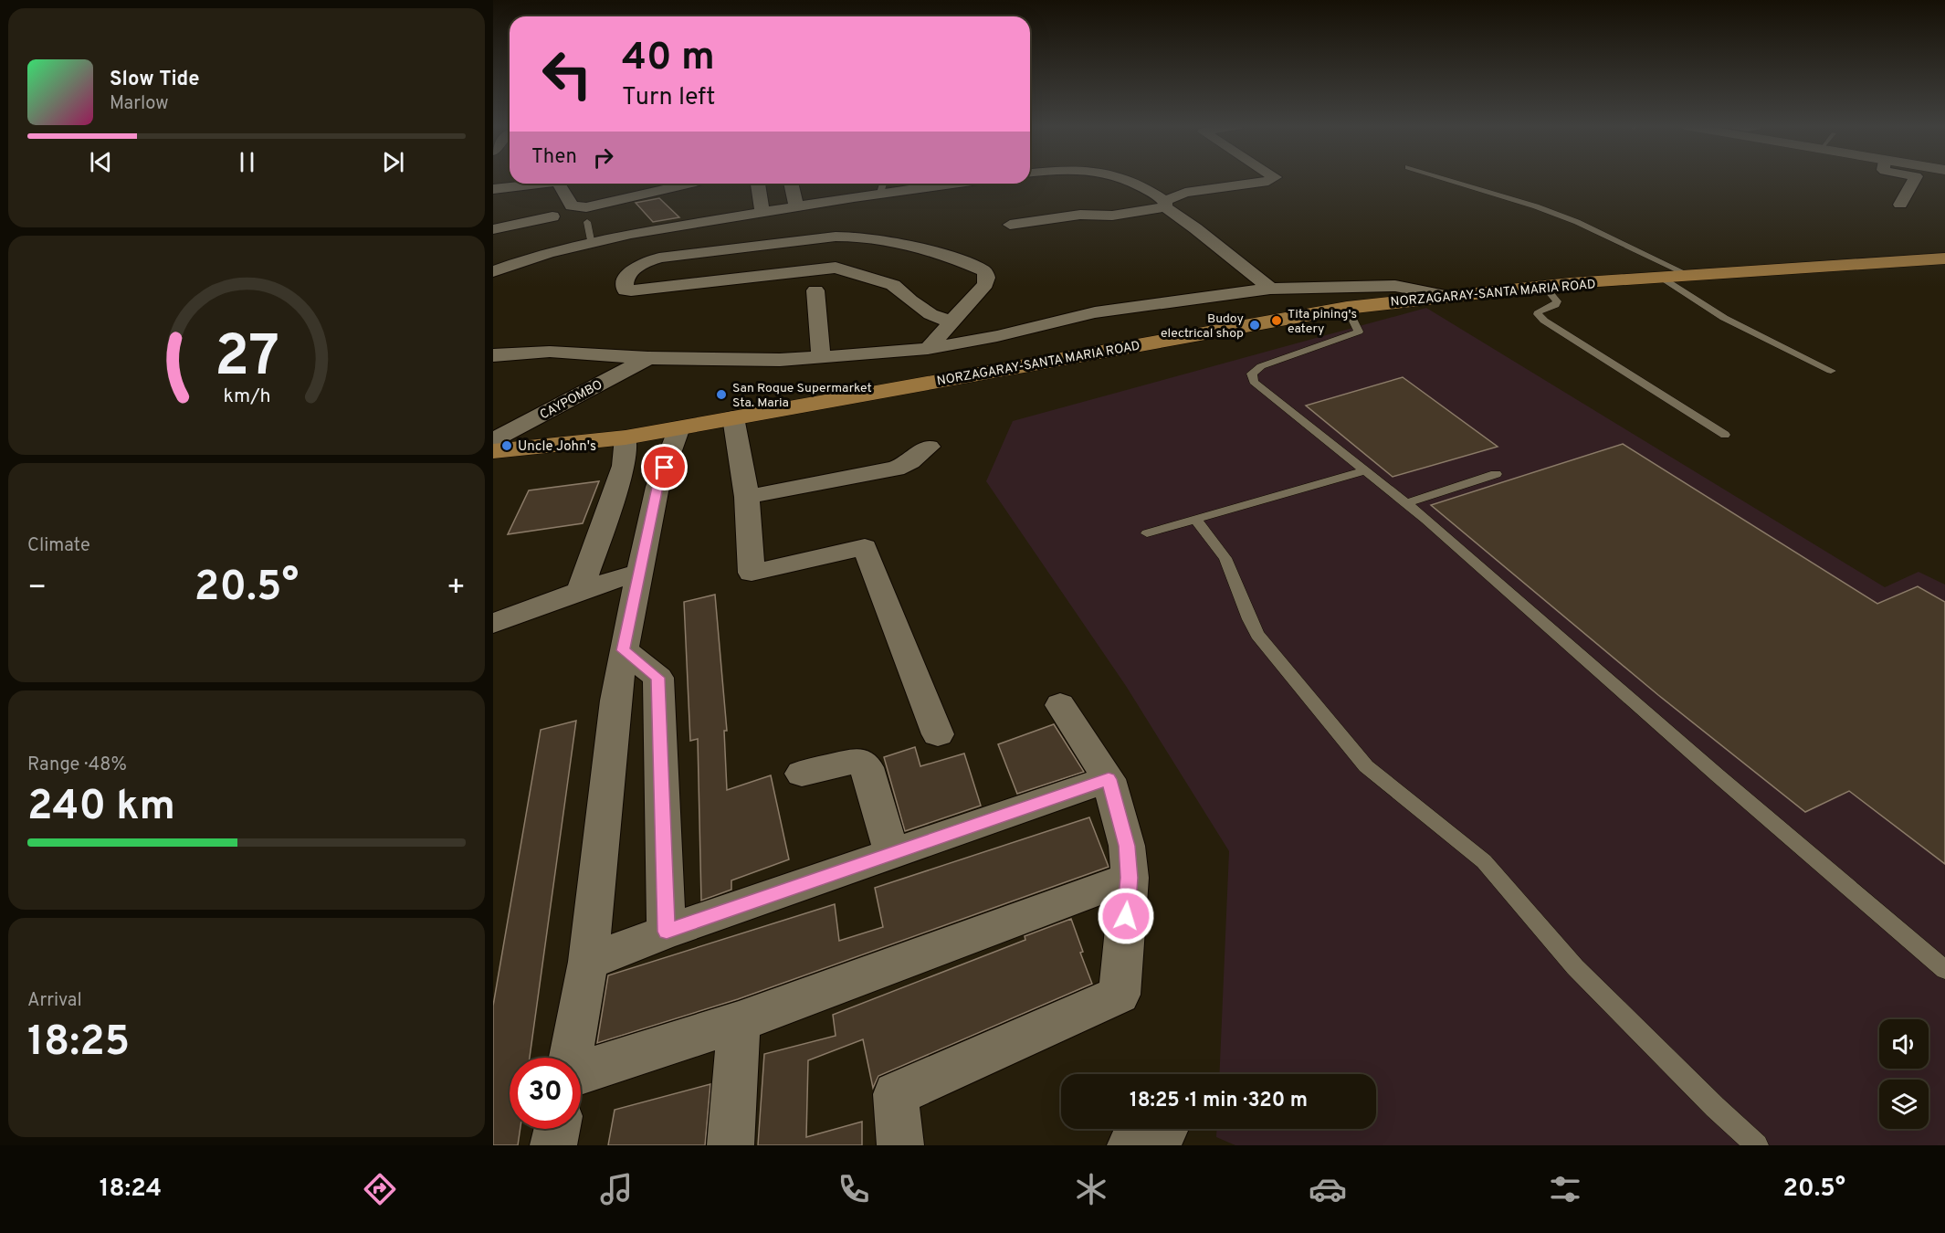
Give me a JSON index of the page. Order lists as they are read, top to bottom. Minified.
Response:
{"streets":{"main road":["NORZAGARAY-SANTA MARIA ROAD"],"street":["CAYPOMBO"]},"places":["Tita pining's eatery","Budoy electrical shop","San Roque Supermarket Sta. Maria","Uncle John's"],"page":{"turn":["40 m","Turn left"],"song":["Slow Tide","Marlow"],"then":"Then","tile":["Climate",["Range · 48%","240 km"],["Arrival","18:25"]],"heat":["−","20.5°","+"],"limit":"30","trip":"18:25 · 1 min · 320 m","tabs":["18:24","20.5°"],"gauge":["27","km/h"]}}
